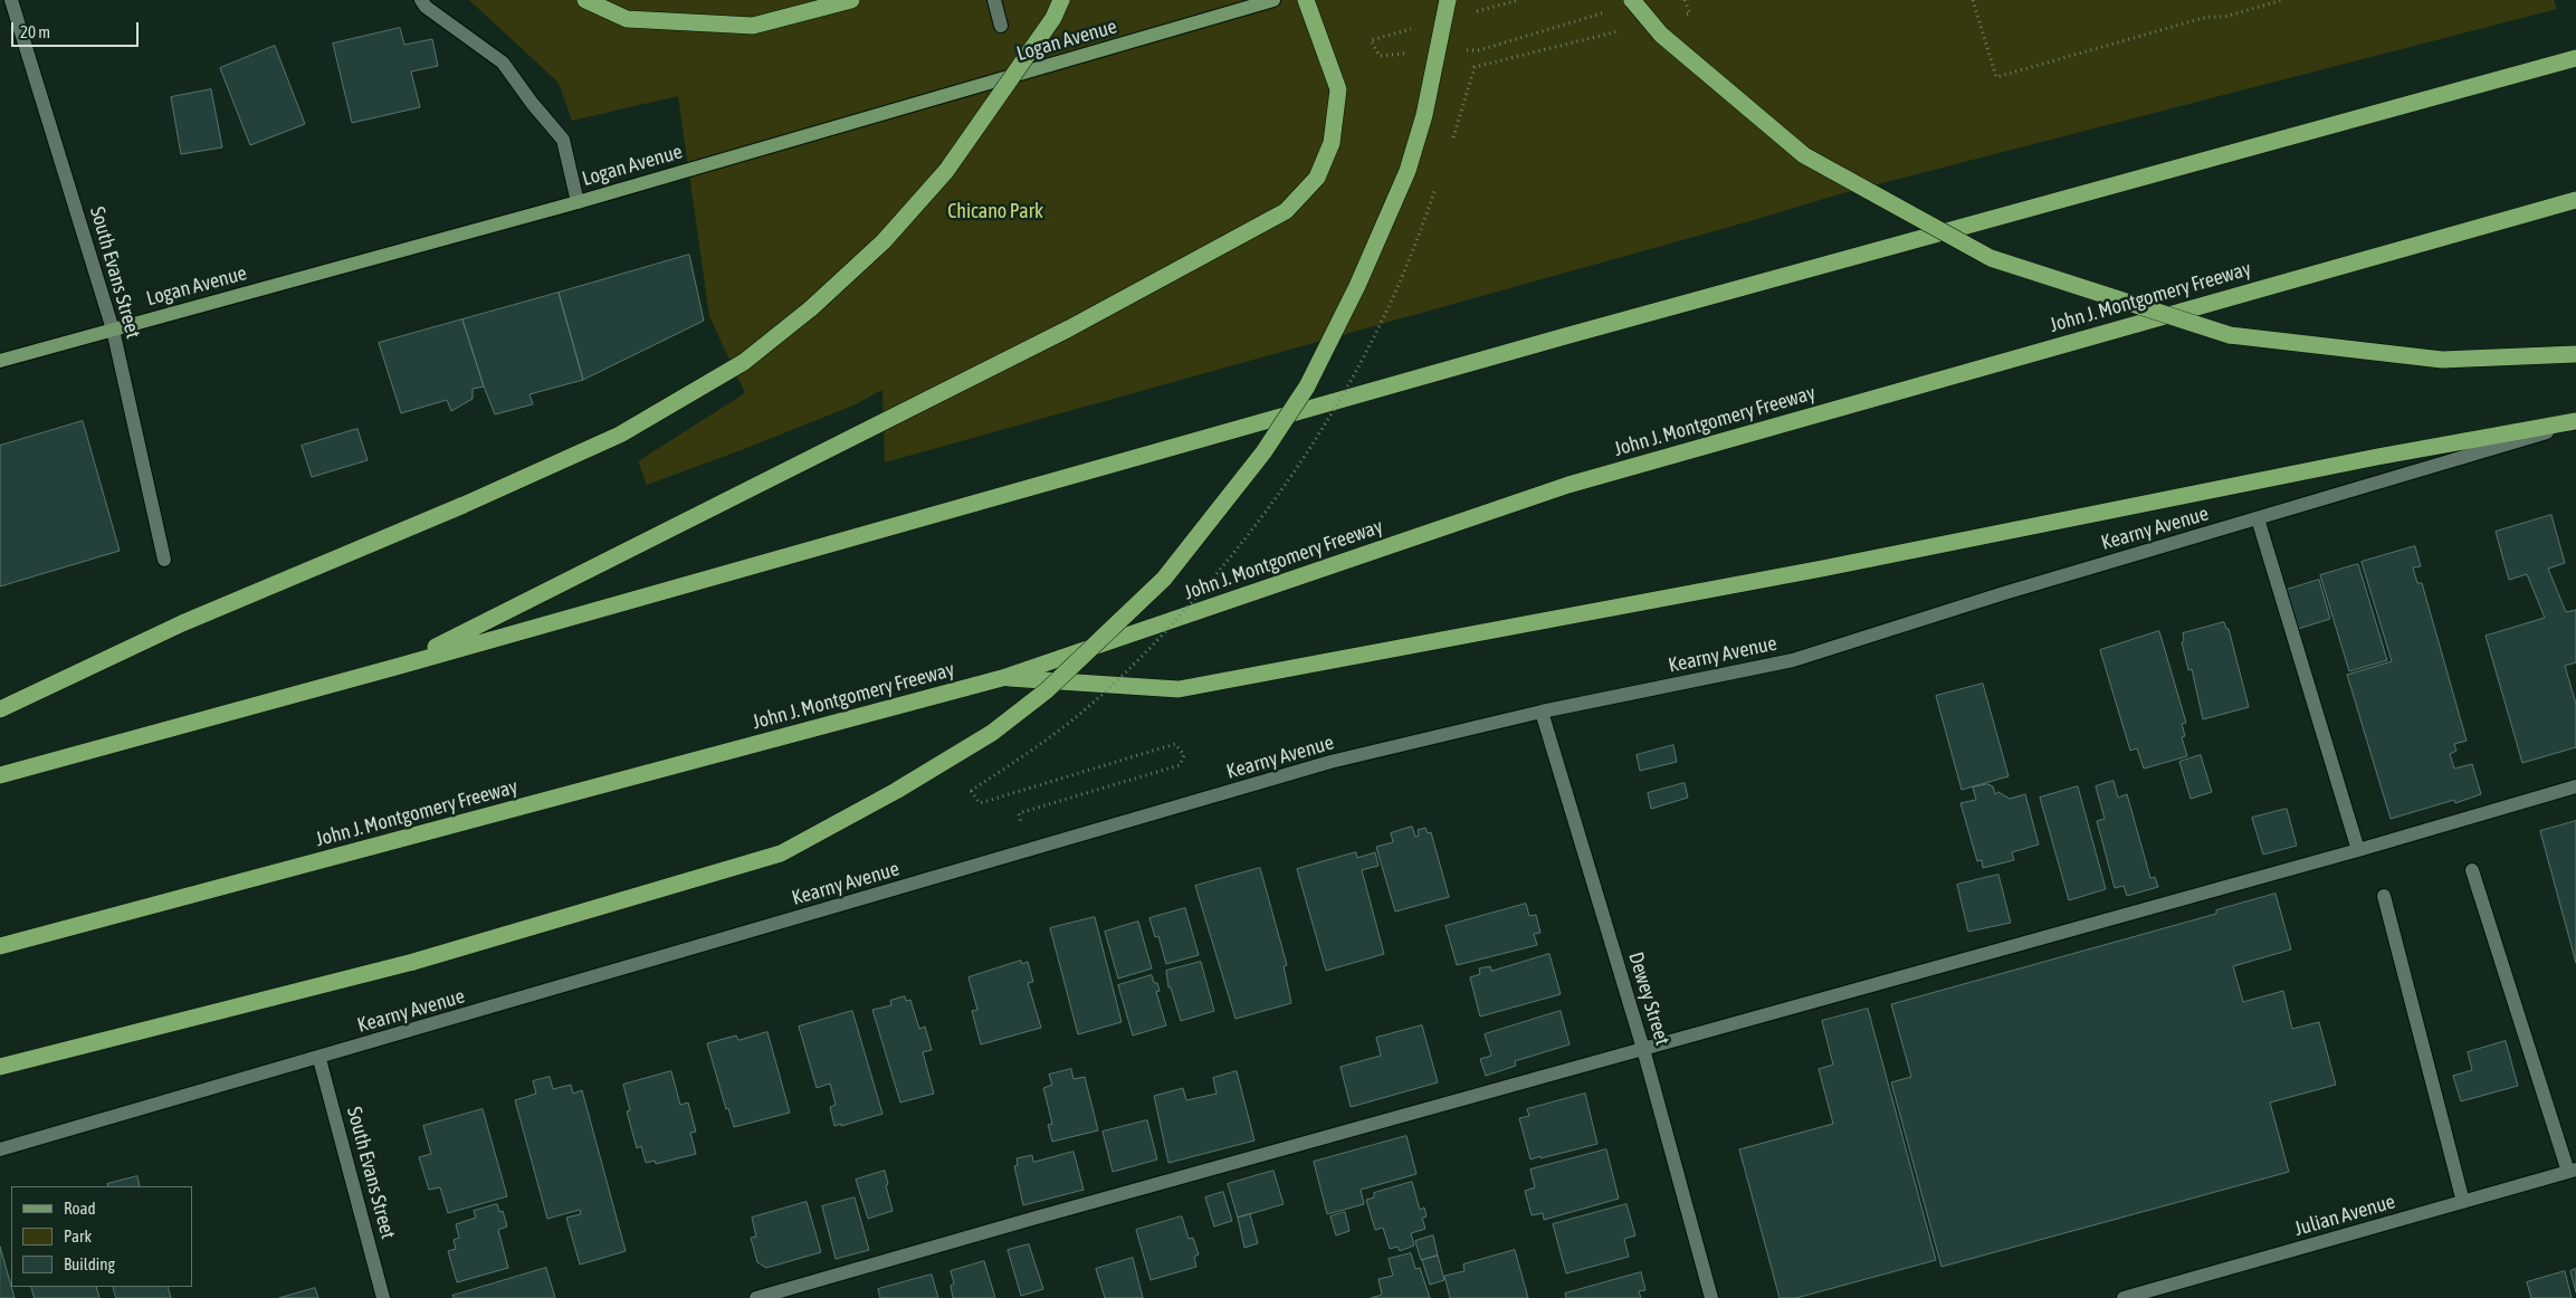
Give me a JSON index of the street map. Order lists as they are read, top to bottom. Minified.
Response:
{"streets":{"highway":["John J. Montgomery Freeway"],"main road":["Logan Avenue"],"street":["South Evans Street","Kearny Avenue","Dewey Street","Julian Avenue"]},"crossings":[["Logan Avenue","South Evans Street"],["South Evans Street","Kearny Avenue"],["Kearny Avenue","Dewey Street"]],"parks":["Chicano Park"],"legend":["Road","Park","Building"],"scale_bar":"20 m"}
